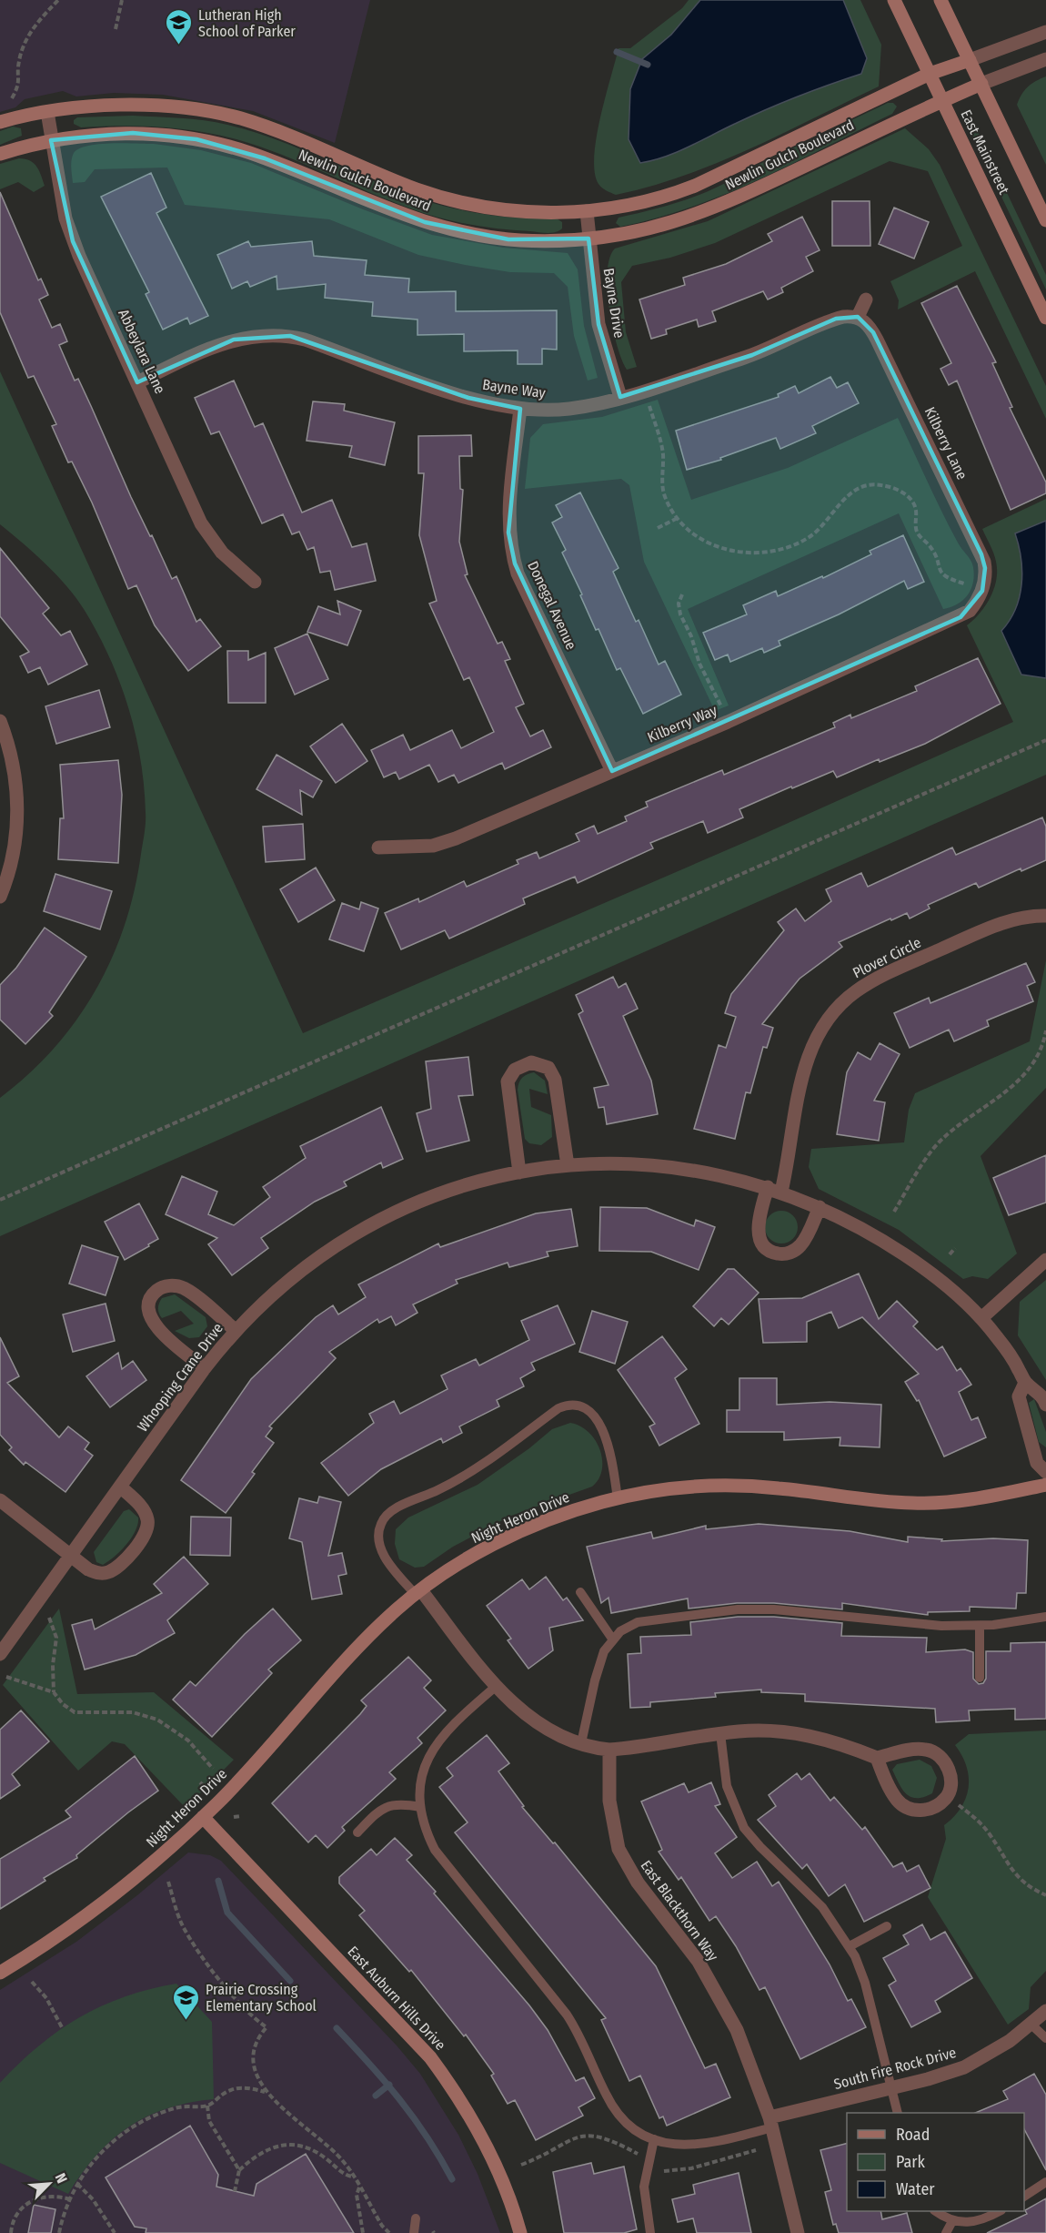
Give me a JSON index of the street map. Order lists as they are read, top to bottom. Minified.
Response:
{"streets":{"street":["East Mainstreet","Newlin Gulch Boulevard","Bayne Drive","Abbeylara Lane","Bayne Way","Kilberry Lane","Donegal Avenue","Kilberry Way","Plover Circle","Whooping Crane Drive","Night Heron Drive","East Blackthorn Way","East Auburn Hills Drive","South Fire Rock Drive"]},"crossings":[["East Mainstreet","Newlin Gulch Boulevard"],["Newlin Gulch Boulevard","Bayne Drive"],["Newlin Gulch Boulevard","Abbeylara Lane"],["Bayne Drive","Bayne Way"],["Abbeylara Lane","Bayne Way"],["Bayne Way","Kilberry Lane"],["Bayne Way","Donegal Avenue"],["Kilberry Lane","Kilberry Way"],["Donegal Avenue","Kilberry Way"],["Plover Circle","Whooping Crane Drive"],["Night Heron Drive","East Auburn Hills Drive"],["East Blackthorn Way","South Fire Rock Drive"]],"places":{"school or university":["Lutheran High School of Parker","Prairie Crossing Elementary School"]},"legend":["Road","Park","Water"],"north":"top right"}
